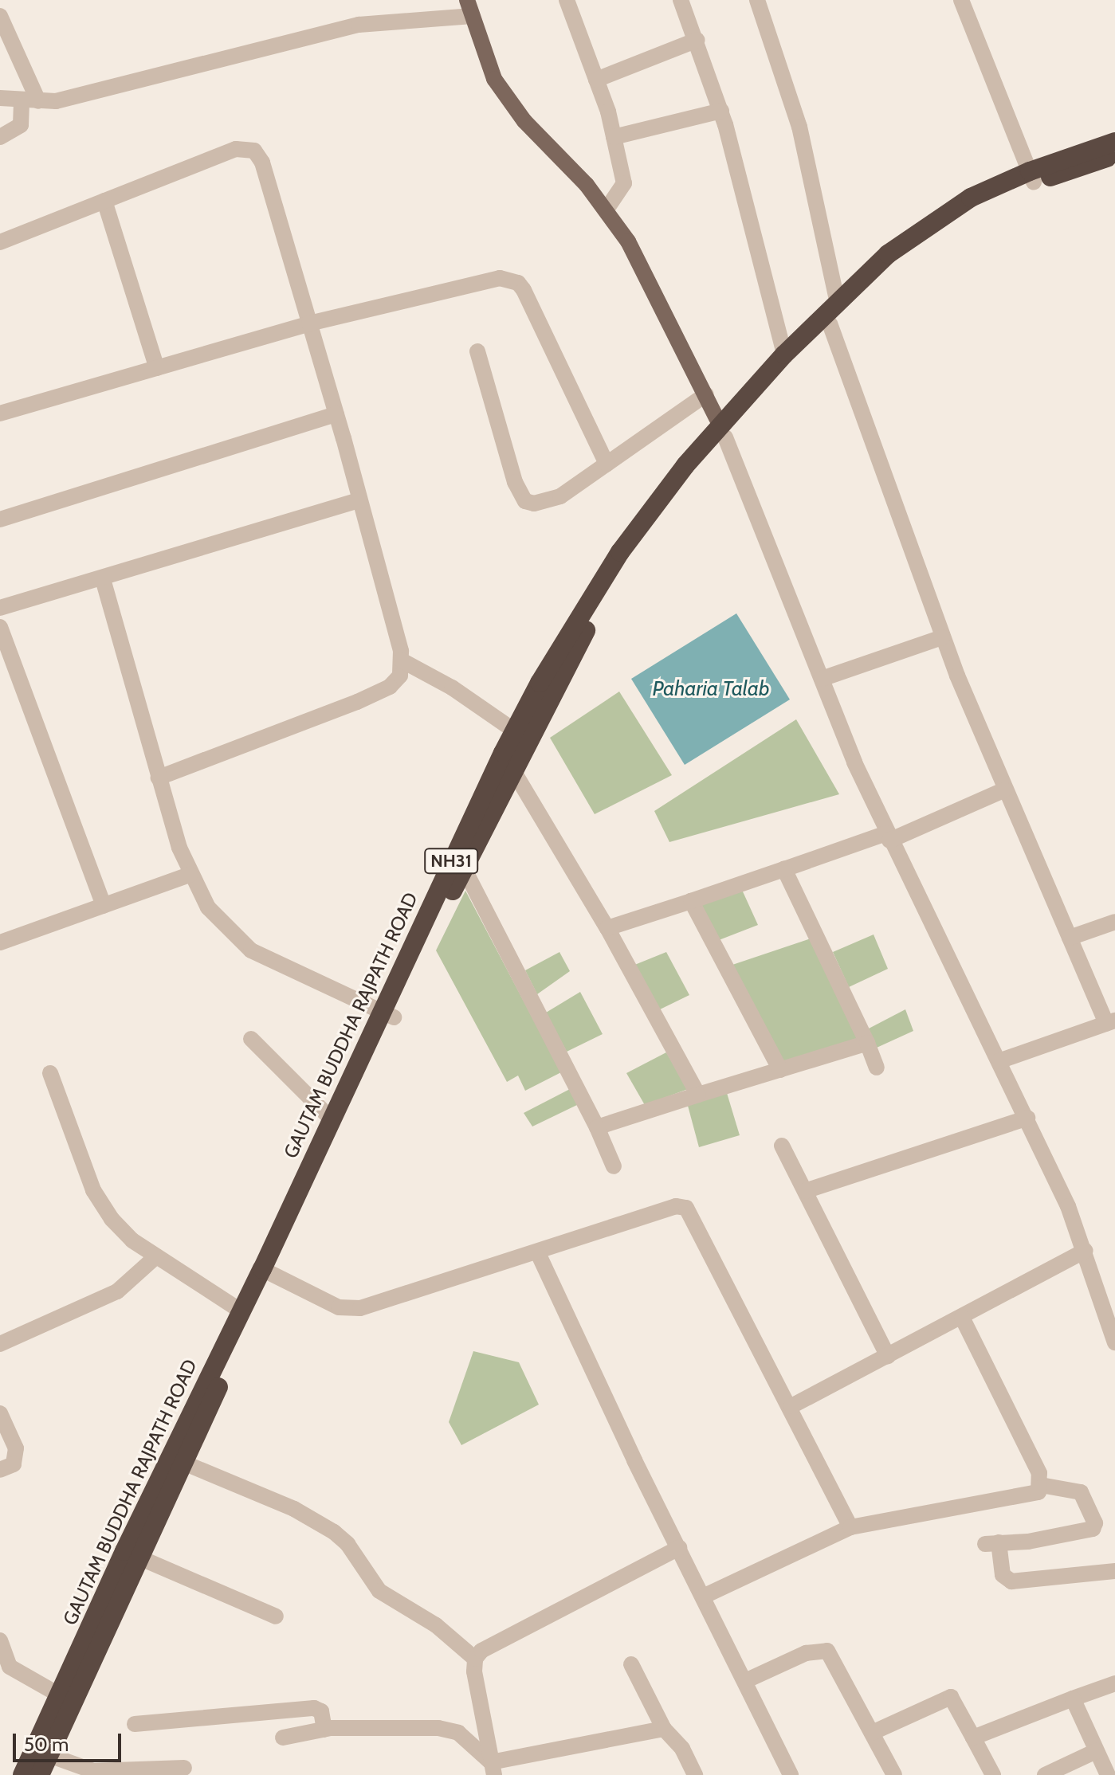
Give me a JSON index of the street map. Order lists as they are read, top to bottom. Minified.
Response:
{"streets":{"highway":["NH31","GAUTAM BUDDHA RAJPATH ROAD"]},"crossings":[["NH31","GAUTAM BUDDHA RAJPATH ROAD"]],"water":["Paharia Talab"],"scale_bar":"50 m"}
